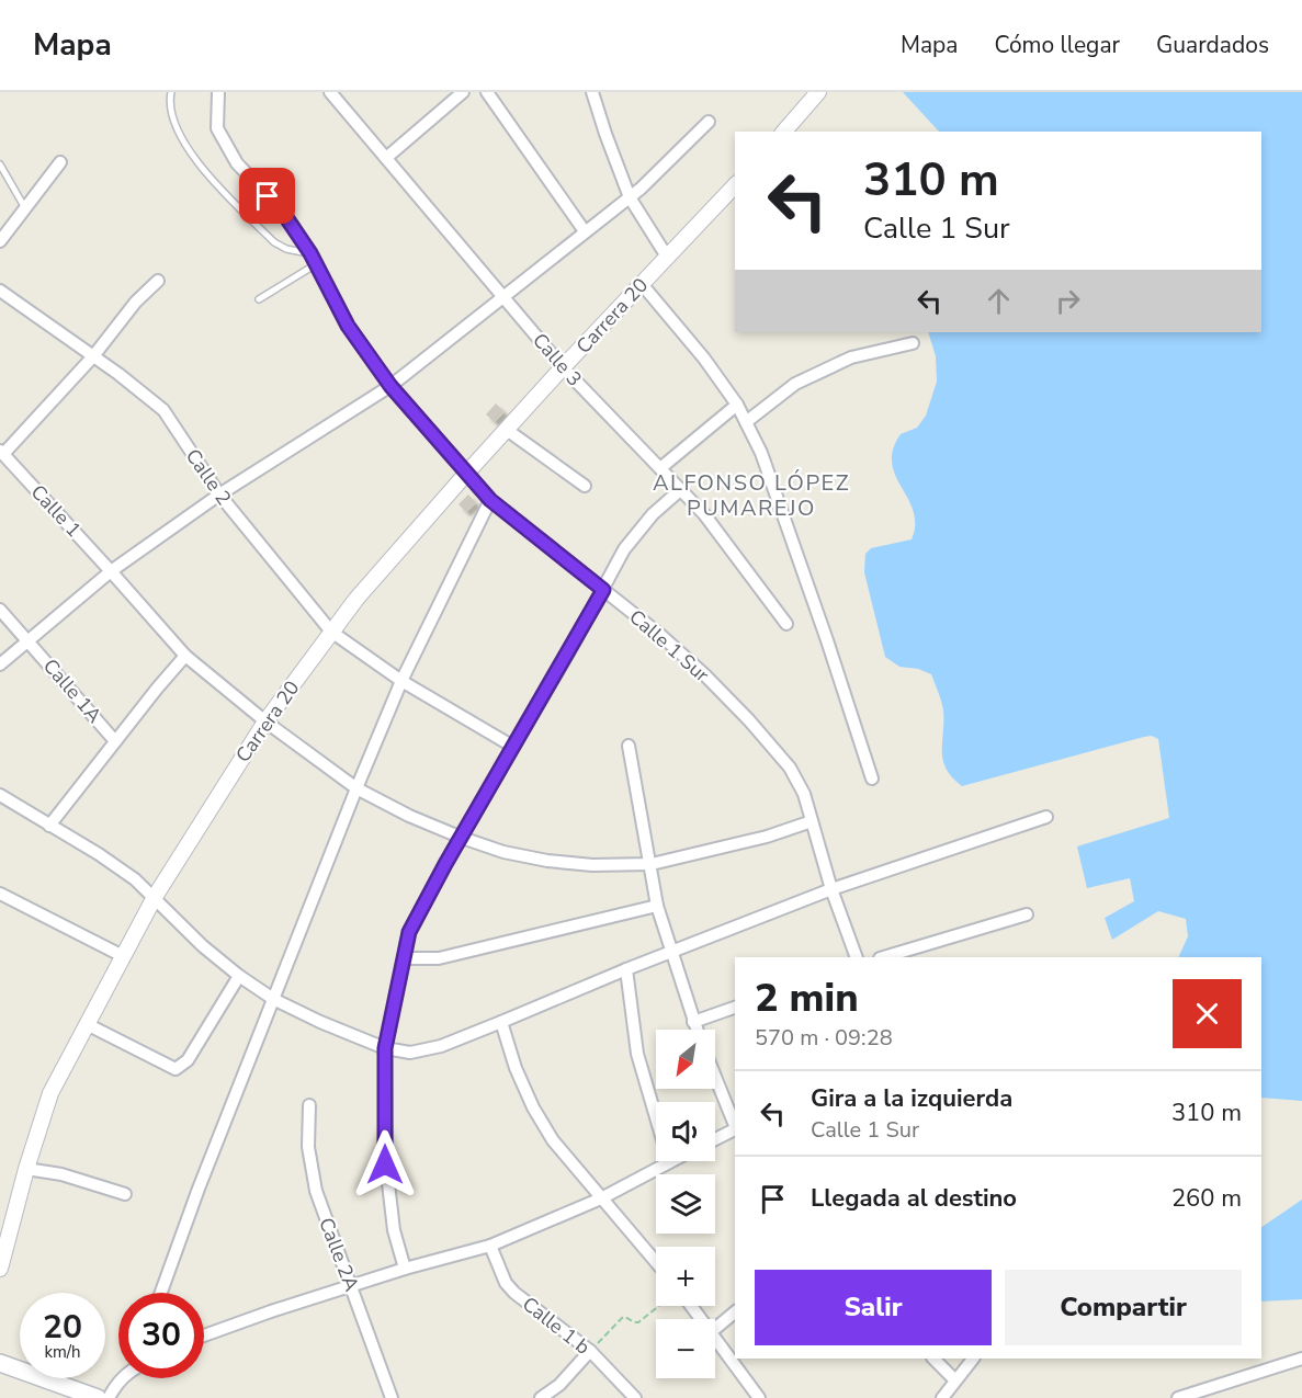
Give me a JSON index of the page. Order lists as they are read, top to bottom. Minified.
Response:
{"streets":{"street":["Carrera 20","Calle 3","Calle 2","Calle 1","Calle 1 Sur","Calle 1A","Calle 2A","Calle 1 b"]},"crossings":[["Carrera 20","Calle 3"],["Carrera 20","Calle 2"],["Carrera 20","Calle 1"],["Carrera 20","Calle 1 Sur"],["Calle 1","Calle 1 Sur"]],"districts":["ALFONSO LÓPEZ PUMAREJO"],"north":"bottom left","page":{"header":"Mapa","nav":["Mapa","Cómo llegar","Guardados"],"turn":["310 m","Calle 1 Sur"],"heading":["2 min","570 m · 09:28"],"map_buttons":["+","−"],"list":[{"name":"Gira a la izquierda","note":"Calle 1 Sur","value":"310 m"},{"name":"Llegada al destino","value":"260 m"}],"buttons":["Salir","Compartir"],"speed":"20 km/h","limit":"30"}}
